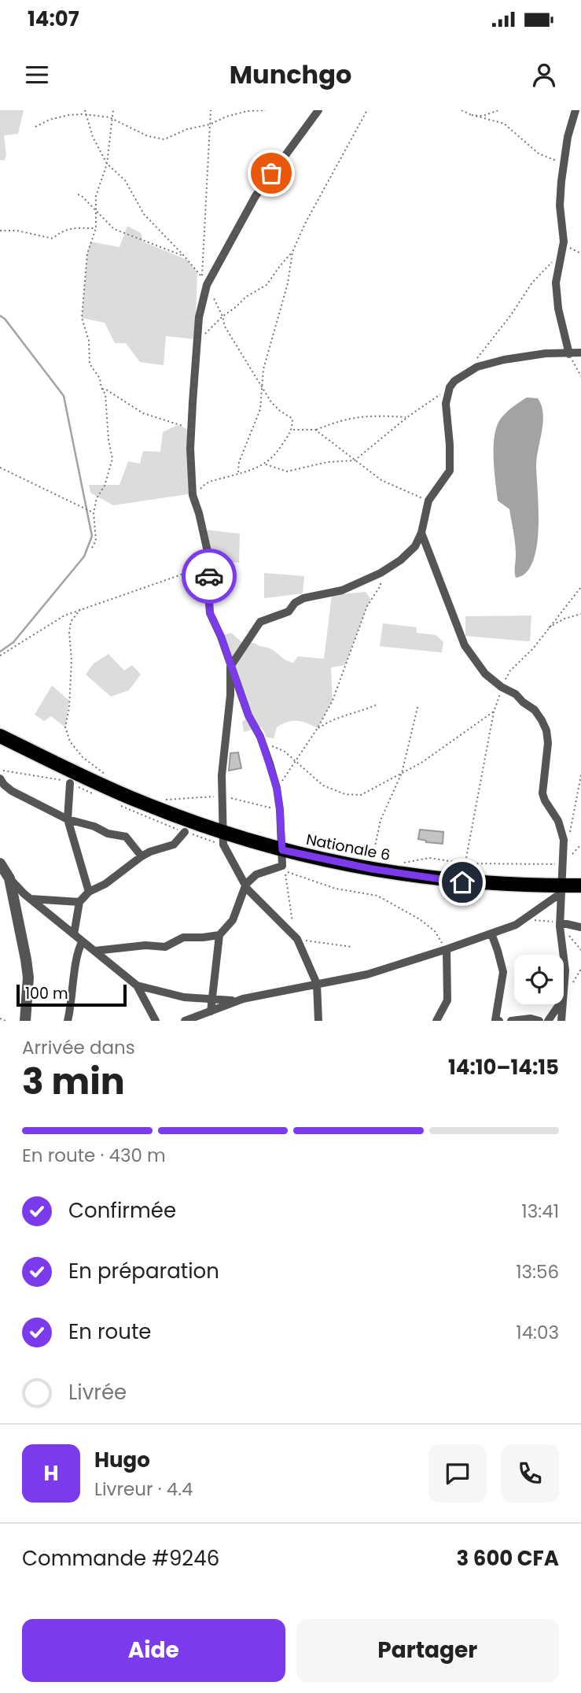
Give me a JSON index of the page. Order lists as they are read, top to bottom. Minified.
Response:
{"streets":{"main road":["Nationale 6"]},"scale_bar":"100 m","page":{"status":"14:07","header":"Munchgo","scale":"100 m","heading":["3 min","Arrivée dans","14:10–14:15"],"panel":["Hugo","Livreur · 4.4","Commande #9246","3 600 CFA"],"bar":"En route · 430 m","list":[["Confirmée","13:41"],["En préparation","13:56"],["En route","14:03"],"Livrée"],"round":"H","buttons":["Aide","Partager"]}}
